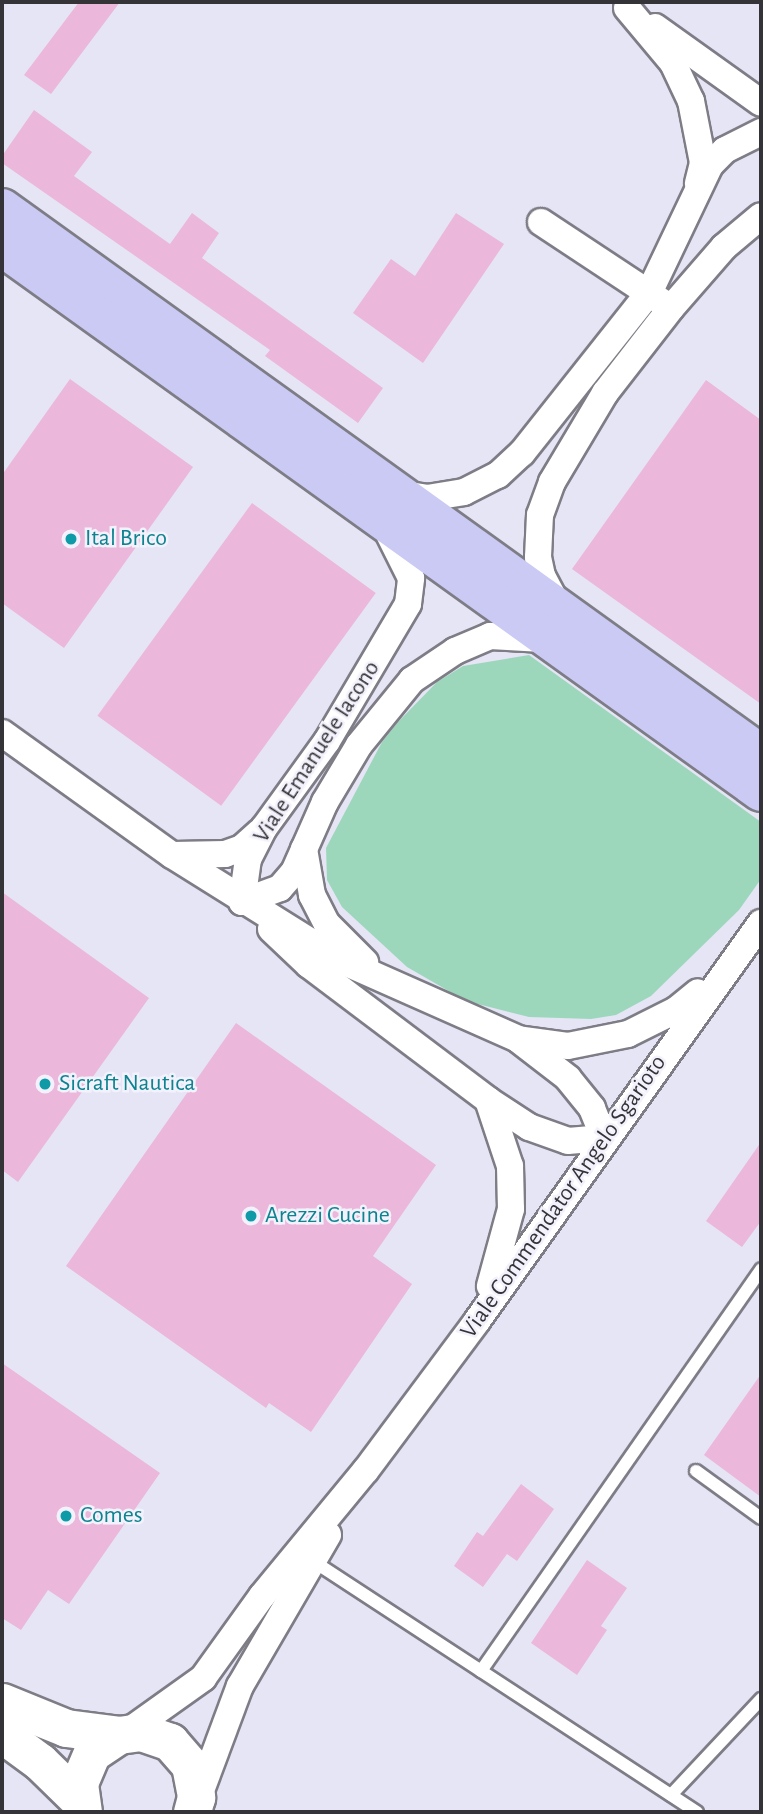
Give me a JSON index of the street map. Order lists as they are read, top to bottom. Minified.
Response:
{"streets":{"street":["Viale Emanuele Iacono","Viale Commendator Angelo Sgarioto"]},"places":["Ital Brico","Sicraft Nautica","Arezzi Cucine","Comes"]}
